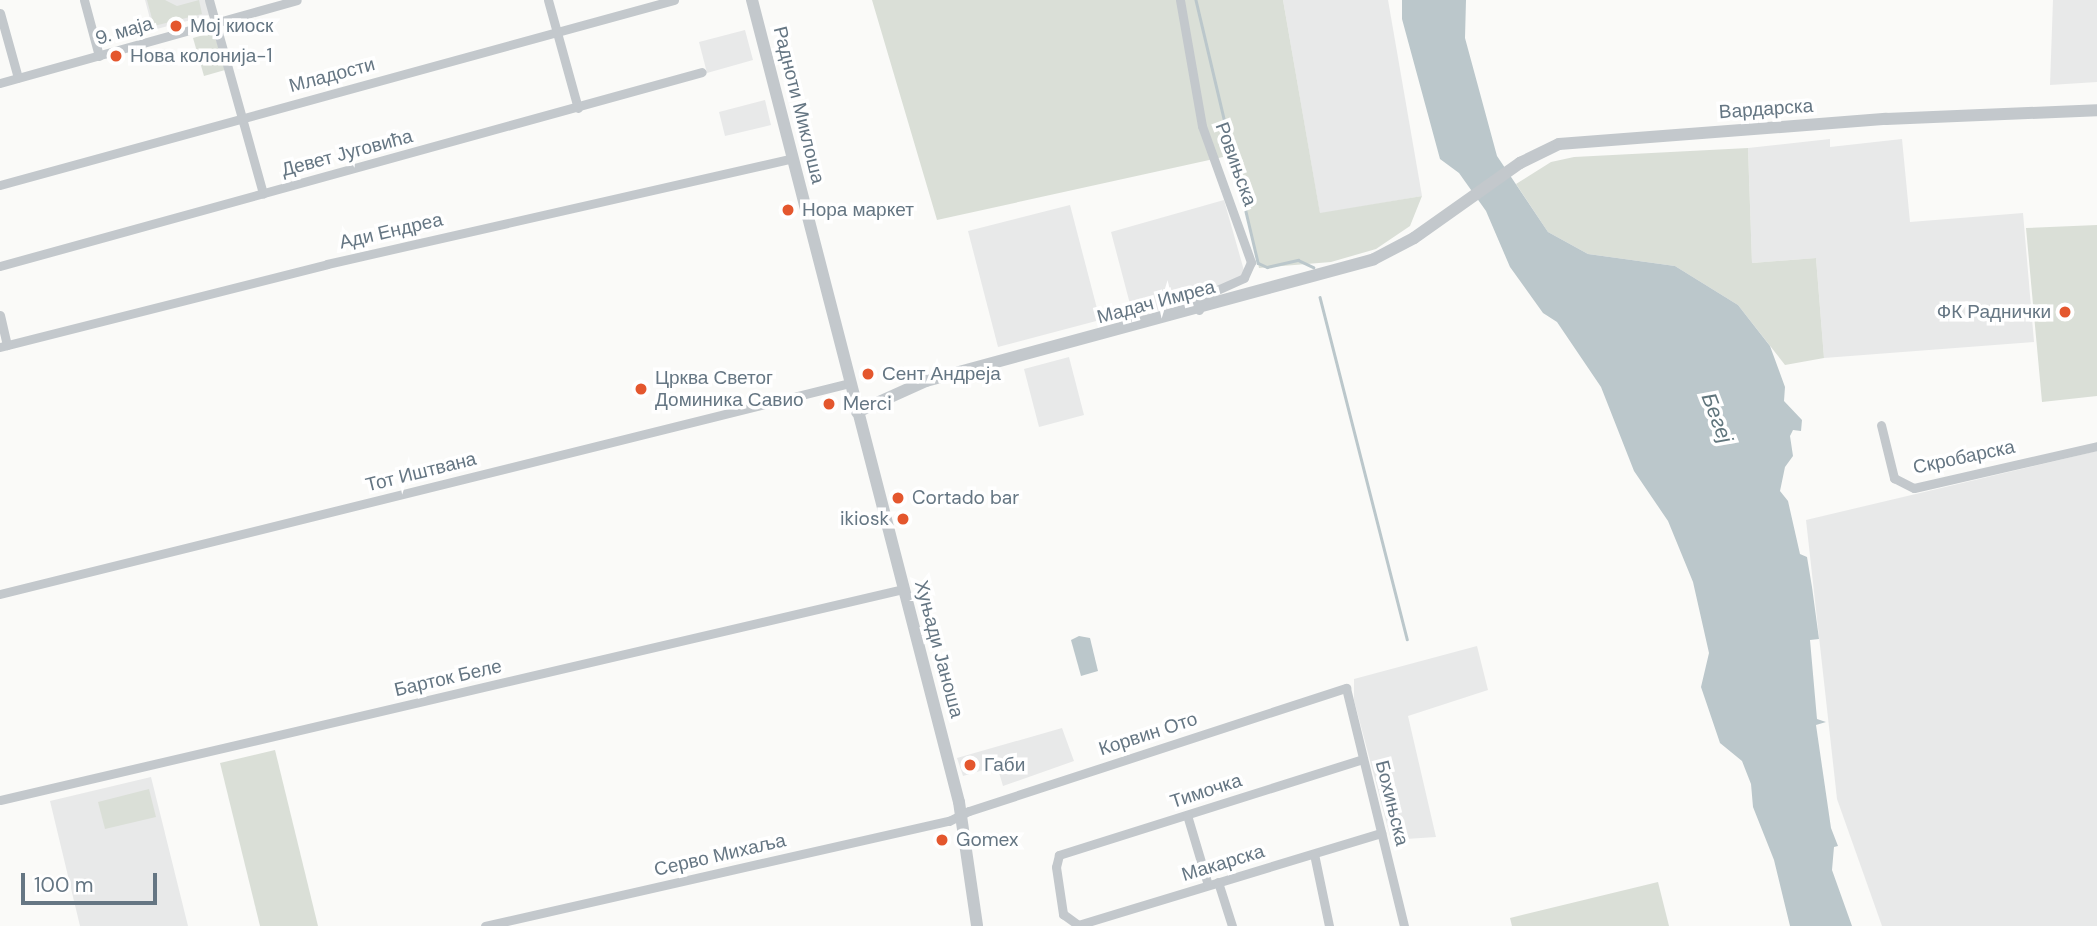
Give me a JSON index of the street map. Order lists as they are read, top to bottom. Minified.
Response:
{"streets":{"street":["9. маја","Младости","Радноти Миклоша","Вардарска","Девет Југовића","Ровињска","Ади Ендреа","Мадач Имреа","Скробарска","Тот Иштвана","Хуњади Јаноша","Барток Беле","Корвин Ото","Тимочка","Бохињска","Серво Михаља","Макарска"]},"crossings":[["Радноти Миклоша","Ади Ендреа"],["Радноти Миклоша","Тот Иштвана"],["Радноти Миклоша","Хуњади Јаноша"],["Вардарска","Мадач Имреа"],["Ровињска","Мадач Имреа"],["Мадач Имреа","Хуњади Јаноша"],["Тот Иштвана","Хуњади Јаноша"],["Хуњади Јаноша","Барток Беле"],["Хуњади Јаноша","Корвин Ото"],["Хуњади Јаноша","Серво Михаља"],["Корвин Ото","Бохињска"],["Корвин Ото","Серво Михаља"],["Тимочка","Бохињска"],["Тимочка","Макарска"],["Бохињска","Макарска"]],"water":["Бегеј"],"places":["Мој киоск","Нова колонија-1","Нора маркет","ФК Раднички","Сент Андреја","Црква Светог Доминика Савио","Merci","Cortado bar","ikiosk","Габи","Gomex"],"scale_bar":"100 m"}
